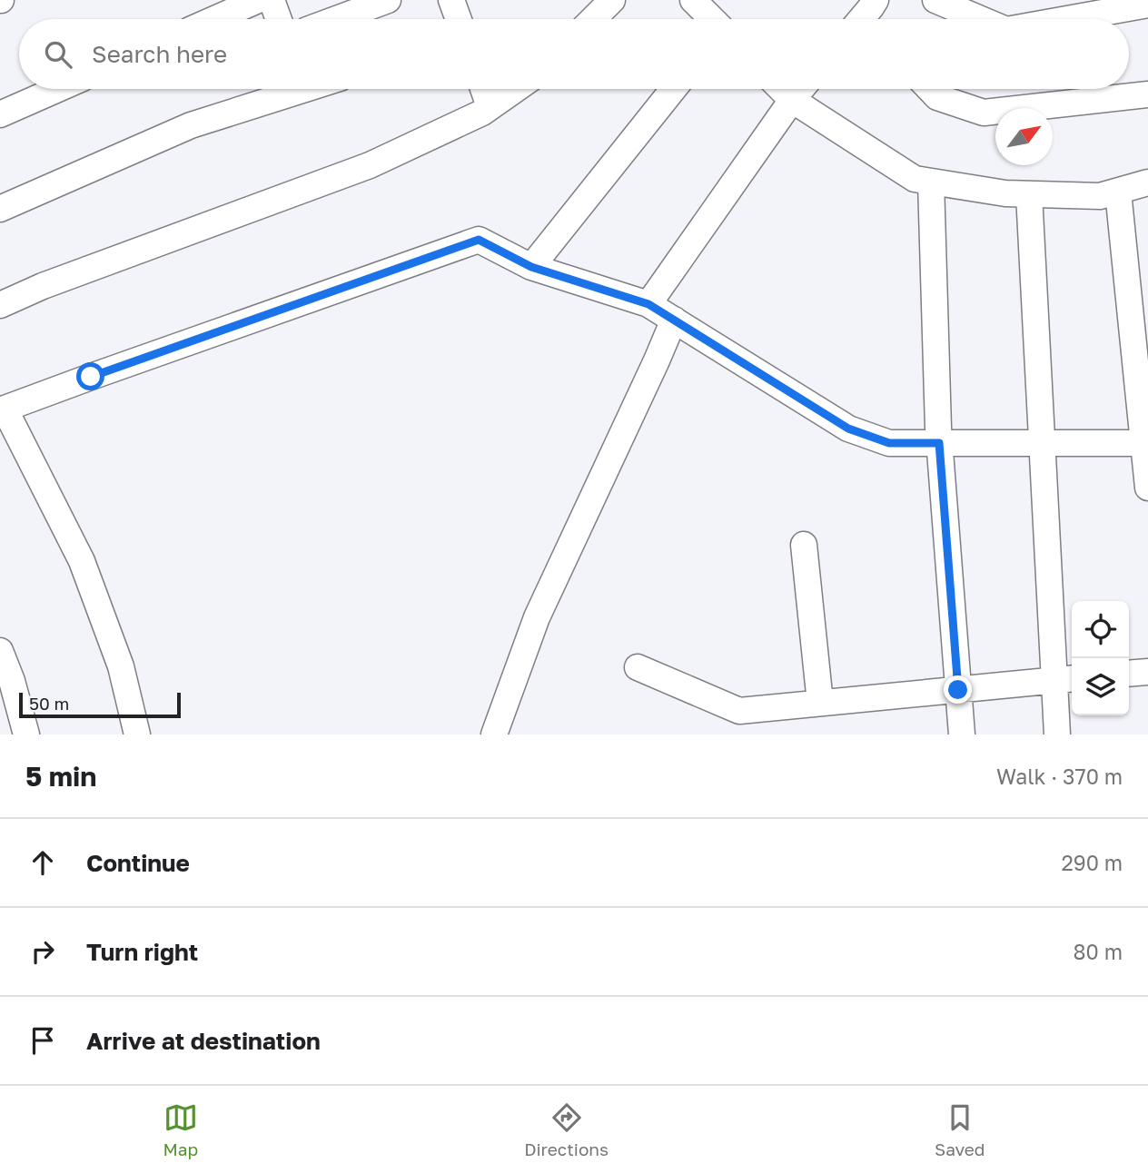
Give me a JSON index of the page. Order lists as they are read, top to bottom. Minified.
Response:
{"scale_bar":"50 m","north":"top right","page":{"search":"Search here","scale":"50 m","heading":["5 min","Walk · 370 m"],"list":[["Continue","290 m"],["Turn right","80 m"],"Arrive at destination"],"nav":["Map","Directions","Saved"]}}
